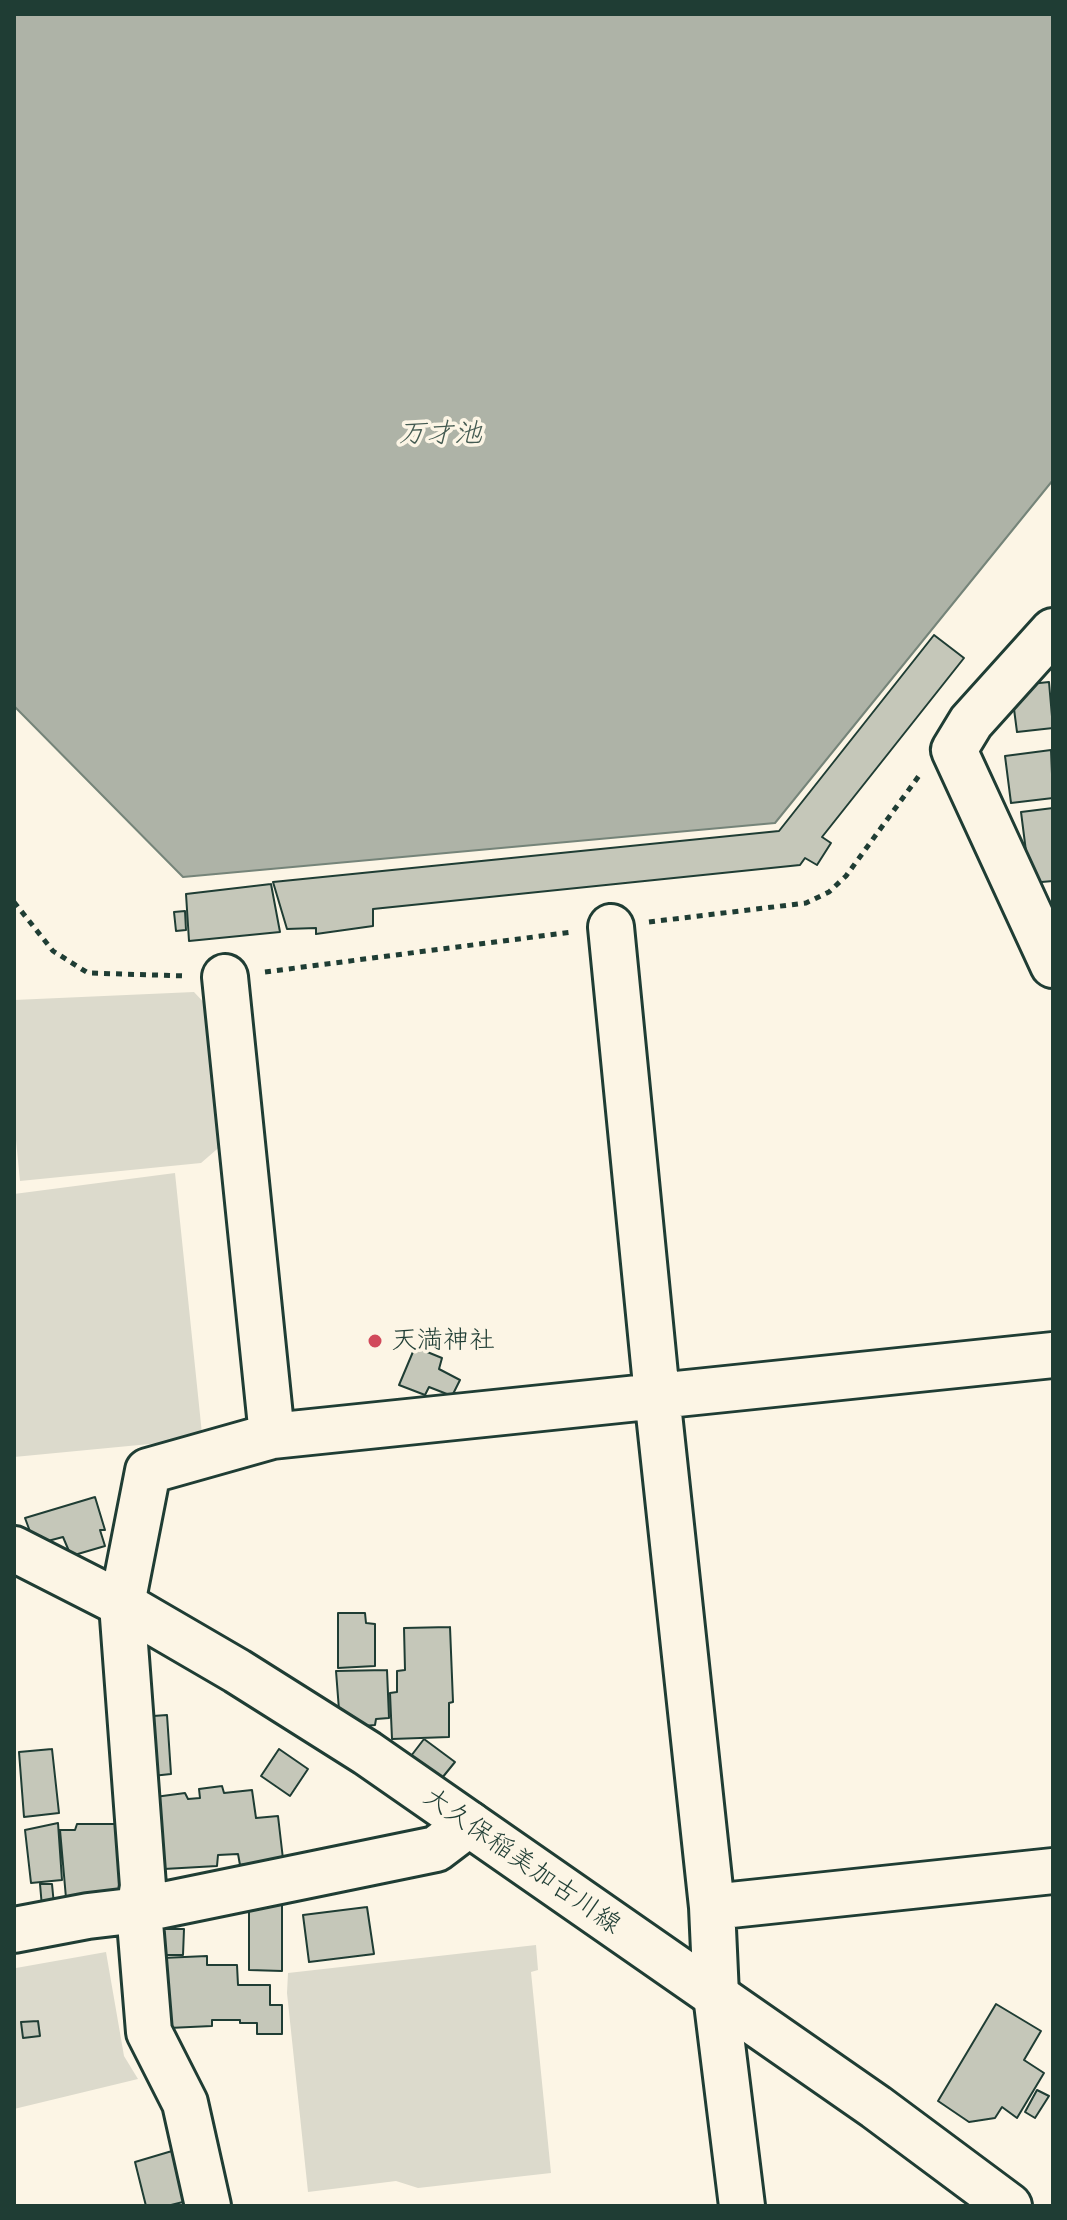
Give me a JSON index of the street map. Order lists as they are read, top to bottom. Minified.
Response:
{"streets":{"street":["大久保稲美加古川線"]},"water":["万才池"],"places":["天満神社"]}
